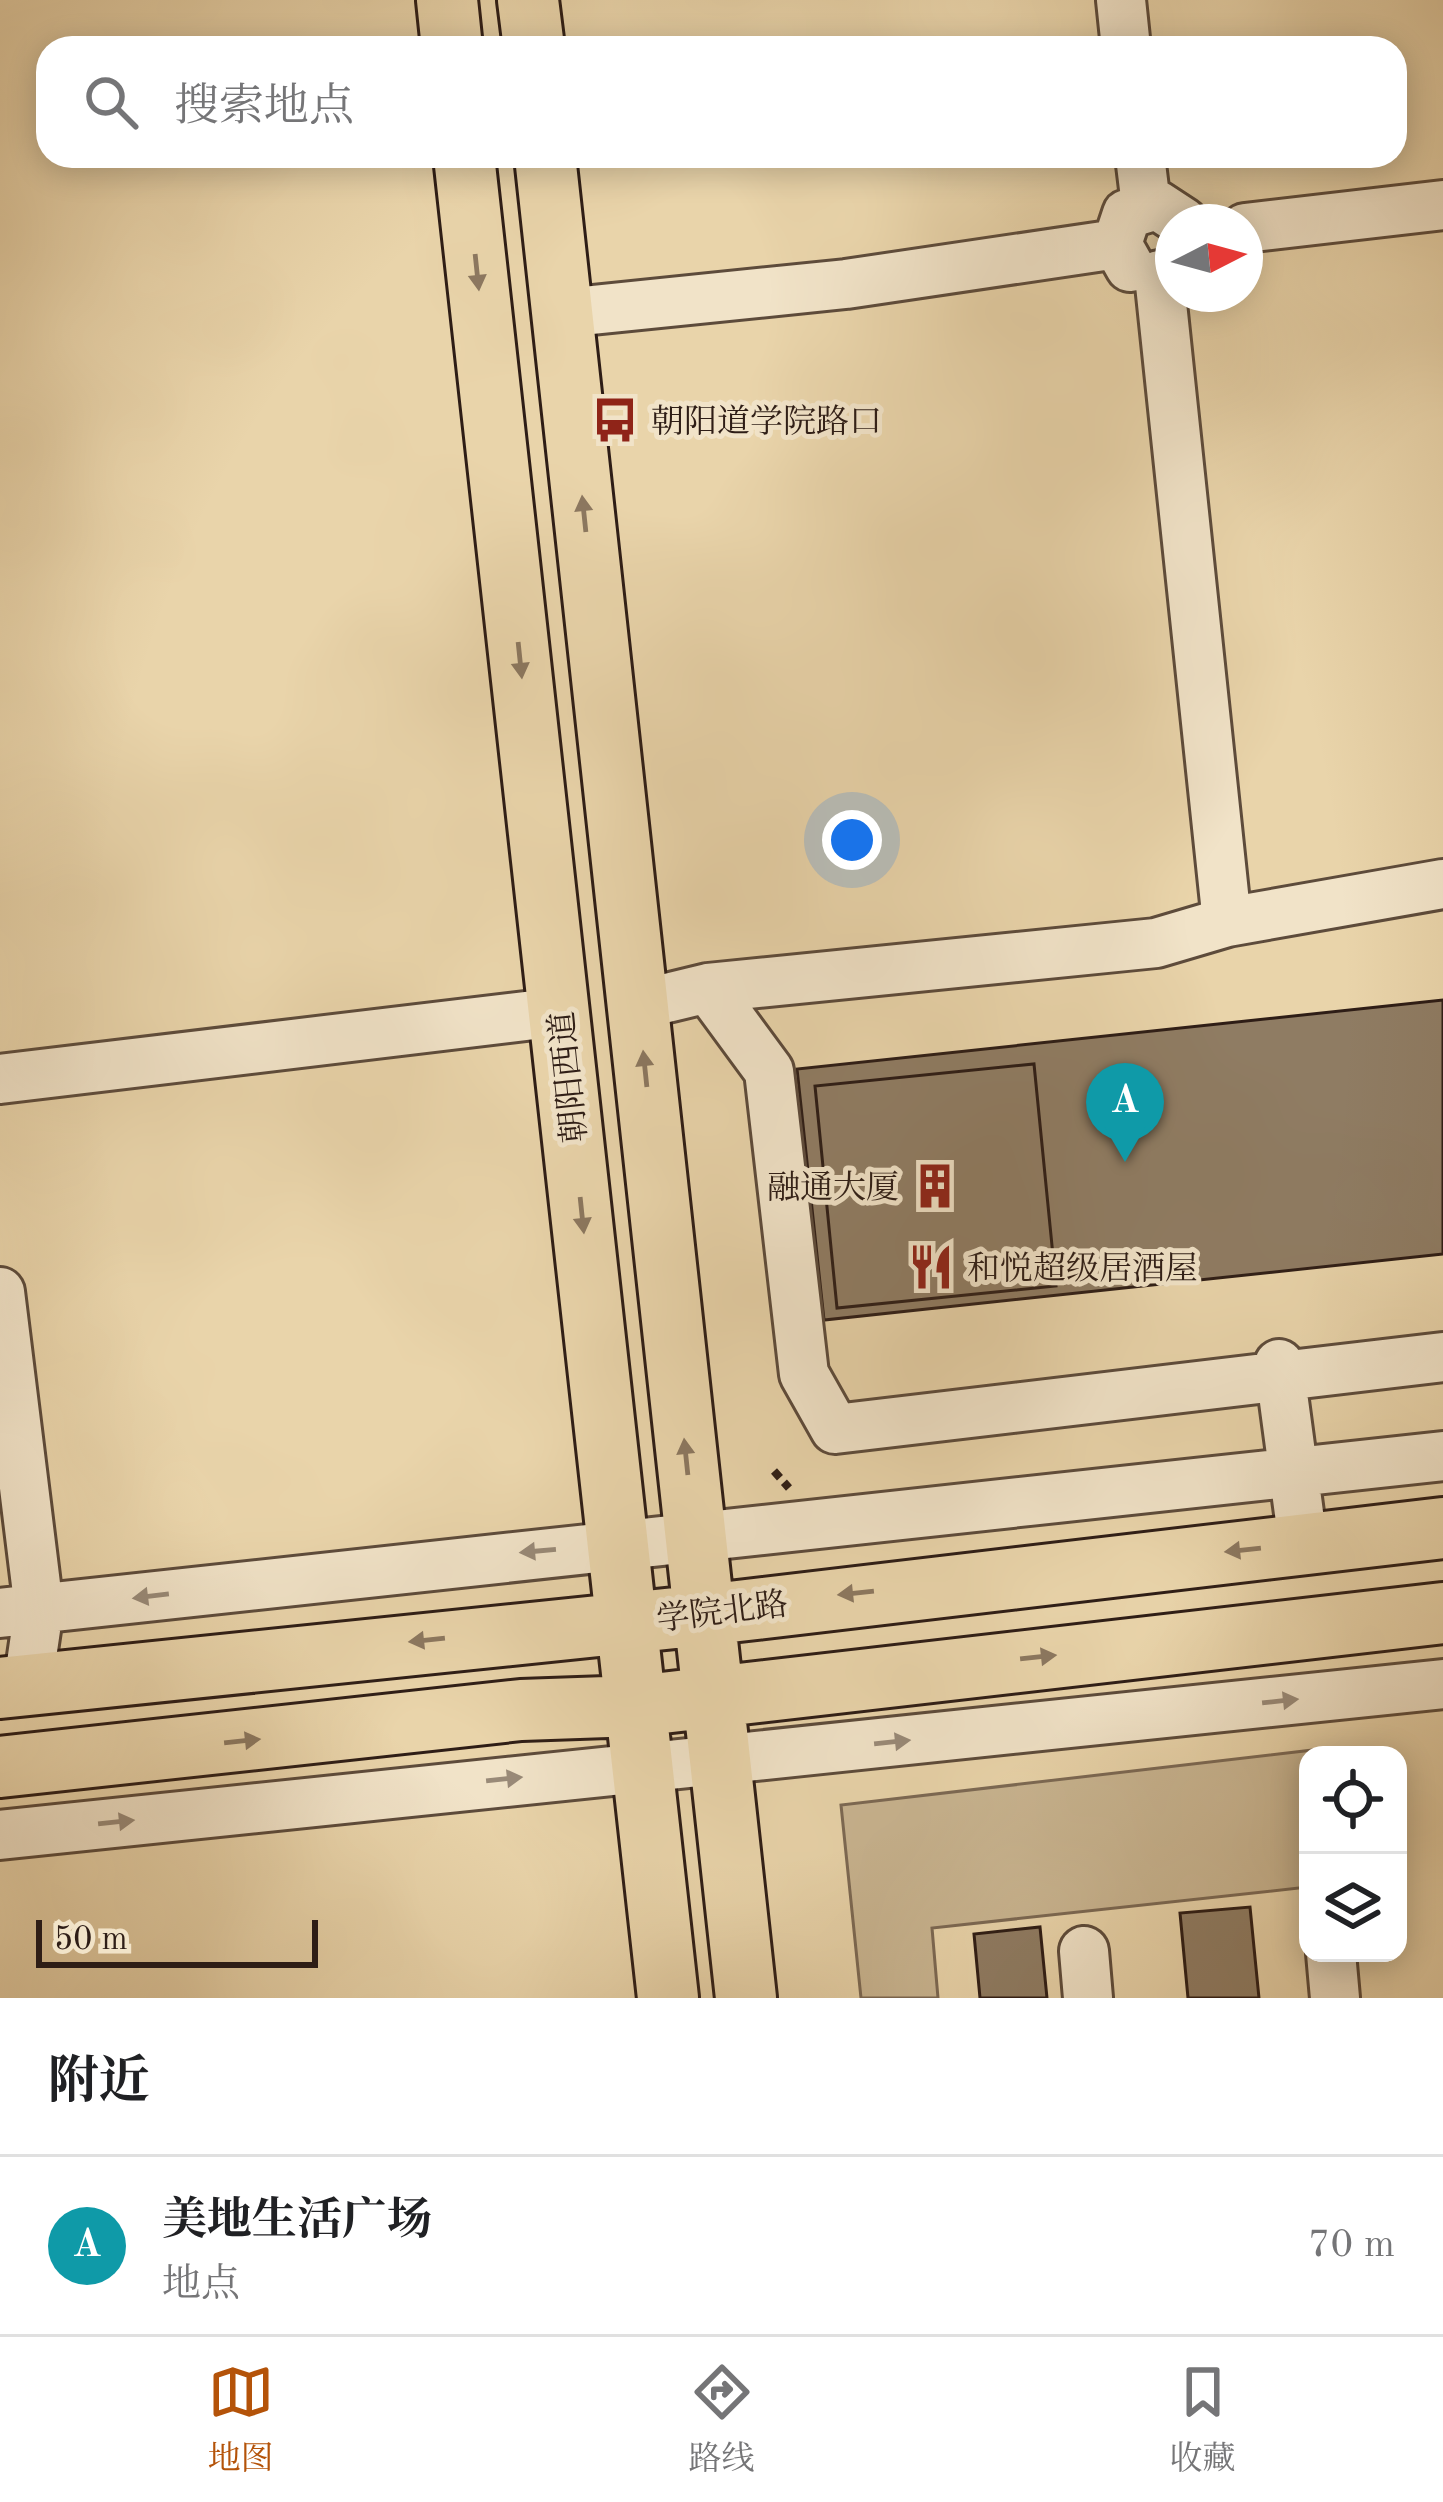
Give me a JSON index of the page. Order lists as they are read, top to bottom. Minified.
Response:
{"streets":{"main road":["朝阳西道","学院北路"]},"crossings":[["朝阳西道","学院北路"]],"places":{"bus stop":["朝阳道学院路口"],"building":["融通大厦"],"restaurant":["和悦超级居酒屋"]},"scale_bar":"50 m","north":"right","page":{"search":"搜索地点","pins":"A","scale":"50 m","heading":"附近","list":[{"mark":"A","name":"美地生活广场","note":"地点","value":"70 m"}],"nav":["地图","路线","收藏"]}}
